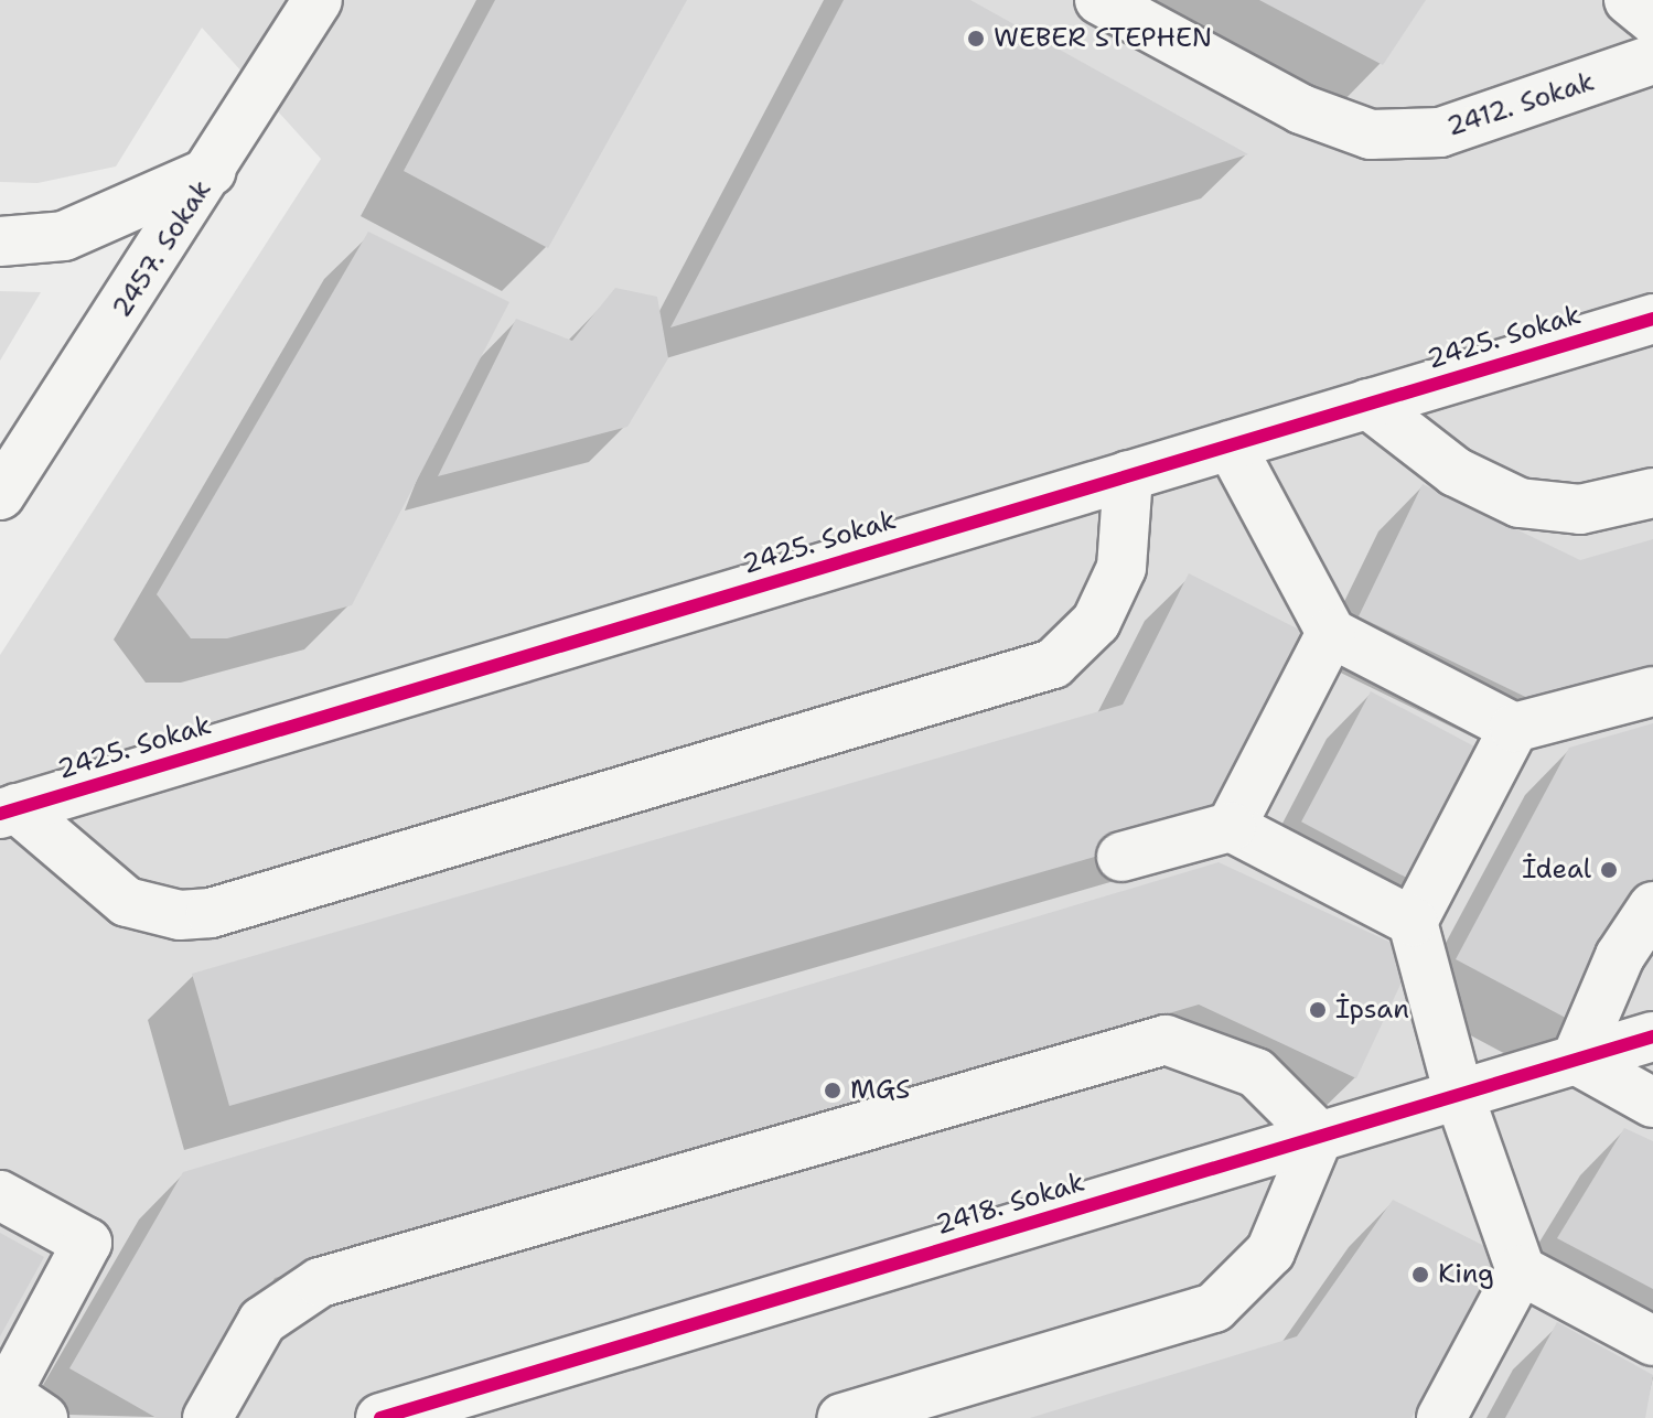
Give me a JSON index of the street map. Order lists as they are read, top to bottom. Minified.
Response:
{"streets":{"street":["2412. Sokak","2457. Sokak","2425. Sokak","2418. Sokak"]},"places":["WEBER STEPHEN","İdeal","İpsan","MGS","King"]}
